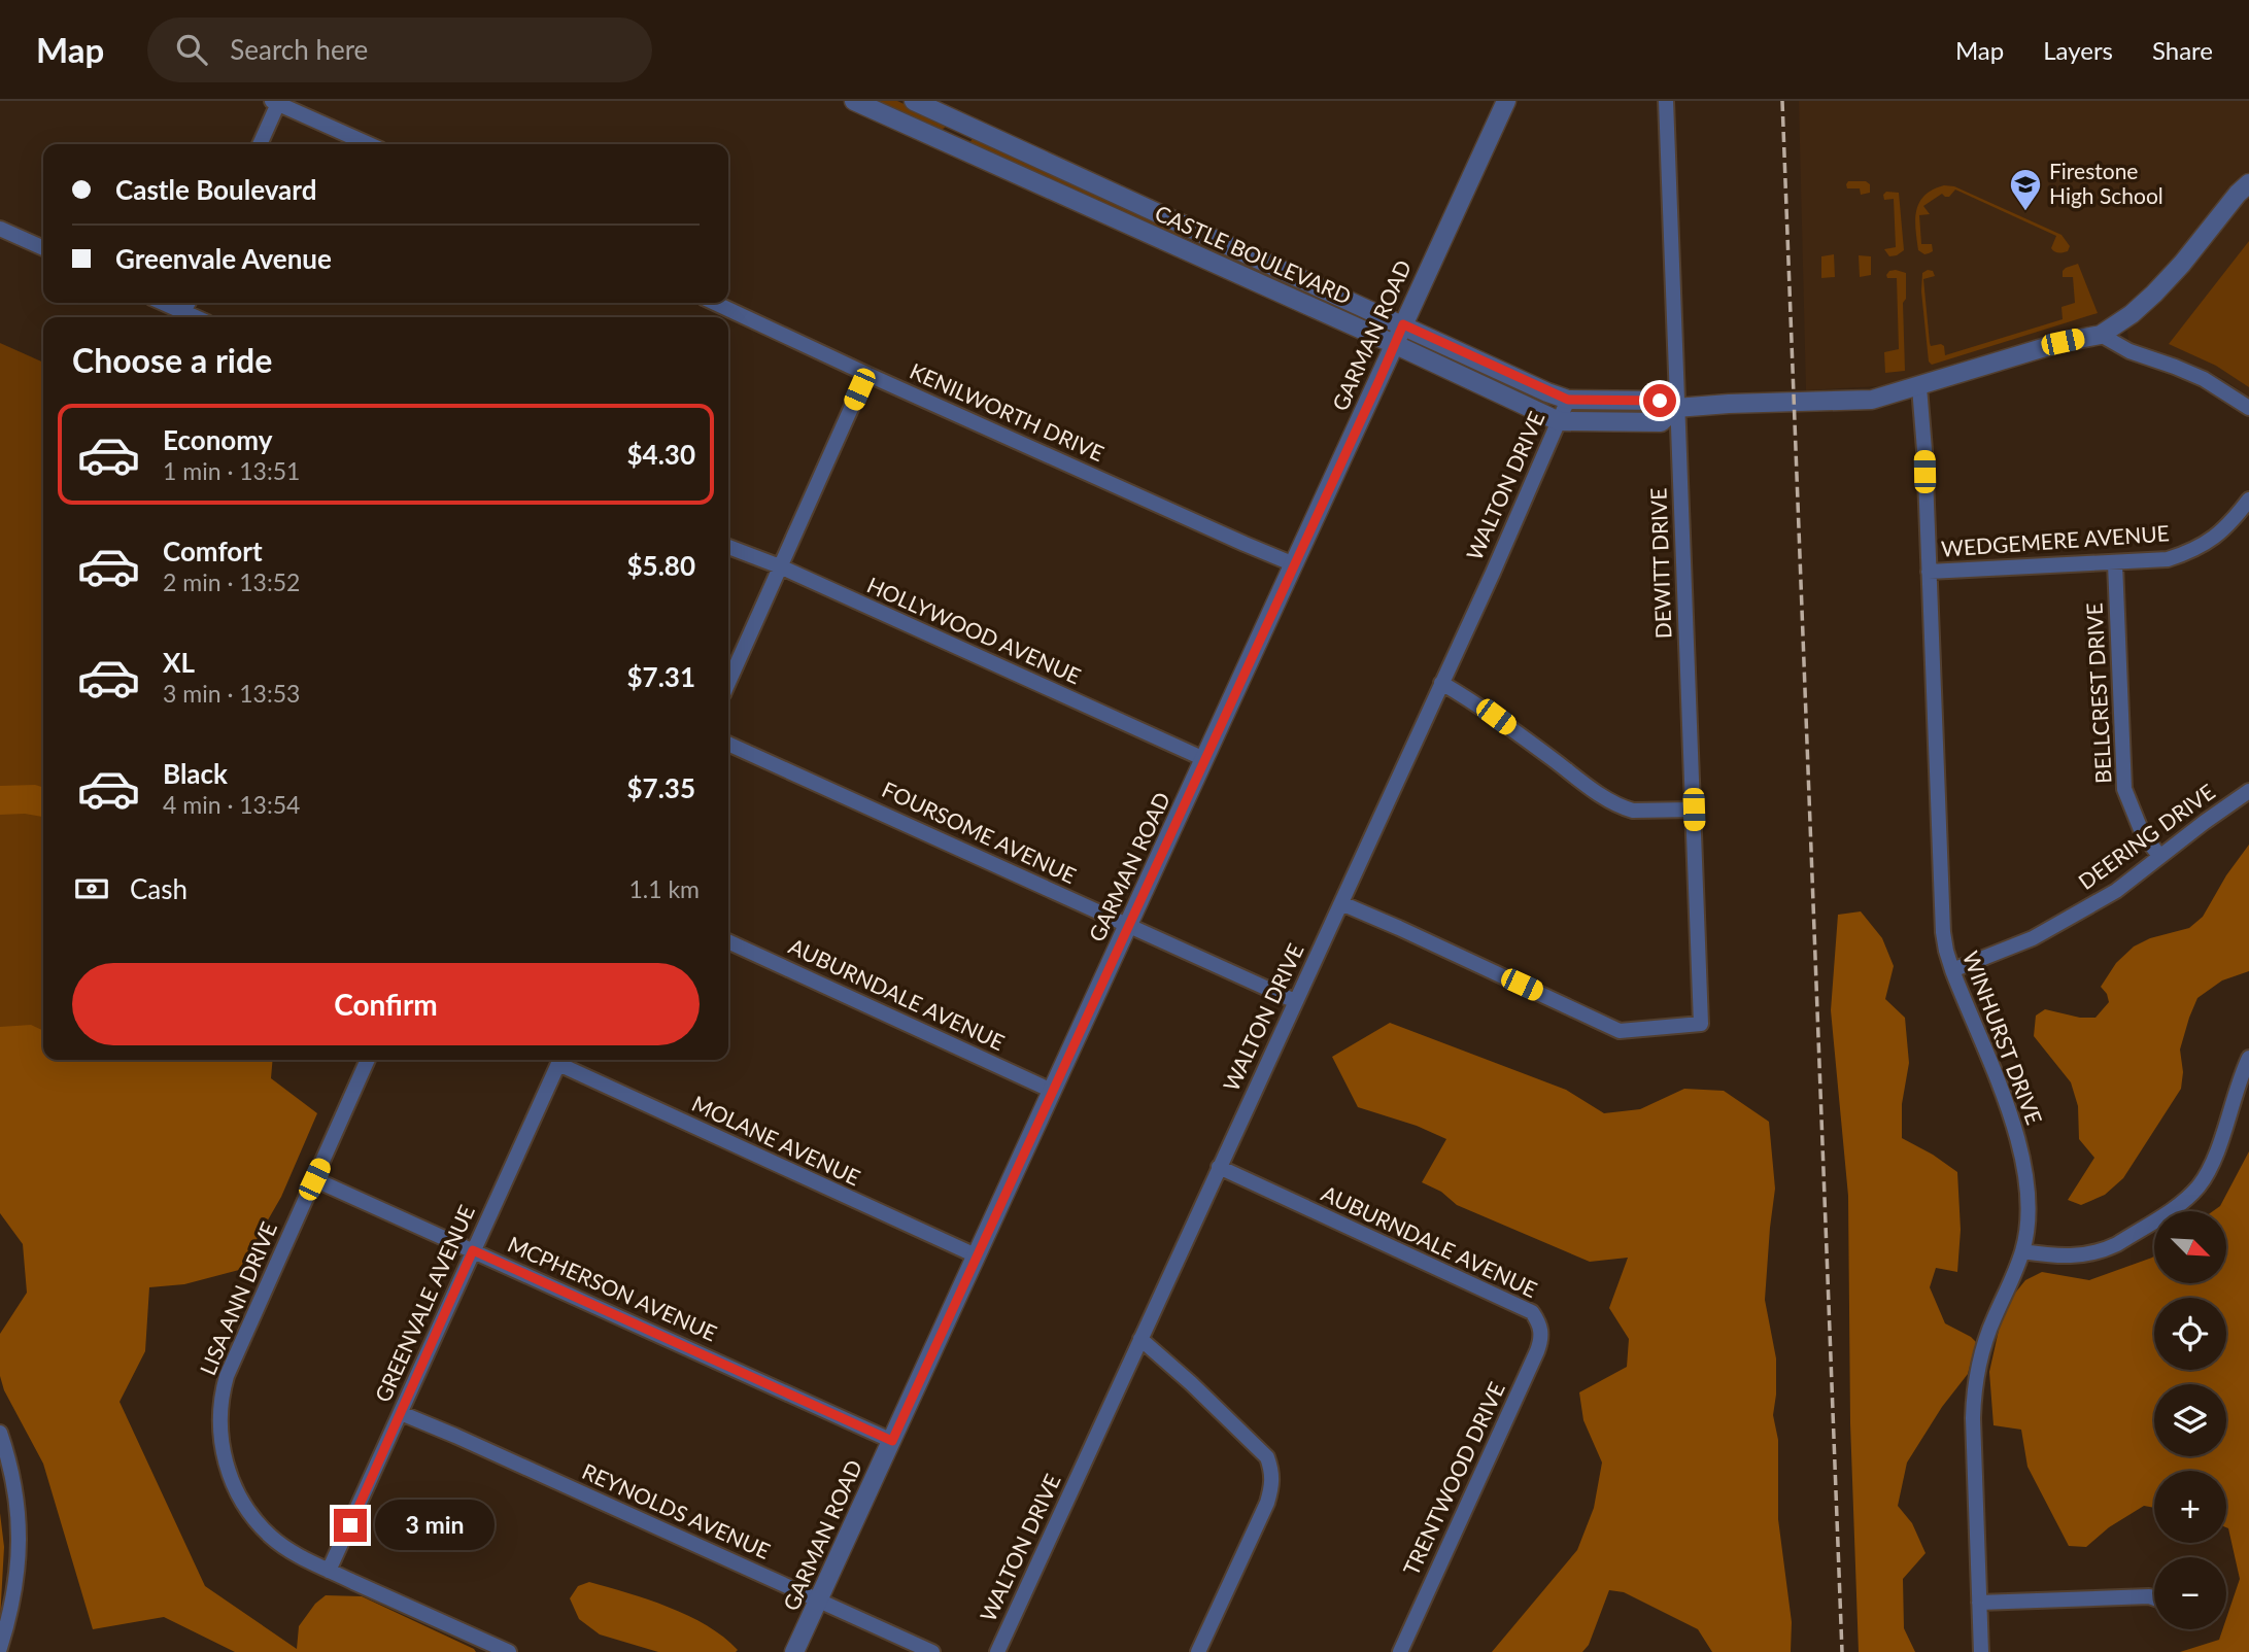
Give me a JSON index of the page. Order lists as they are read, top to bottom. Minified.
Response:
{"streets":{"street":["CASTLE BOULEVARD","GARMAN ROAD","KENILWORTH DRIVE","WALTON DRIVE","WEDGEMERE AVENUE","DEWITT DRIVE","HOLLYWOOD AVENUE","BELLCREST DRIVE","FOURSOME AVENUE","DEERING DRIVE","AUBURNDALE AVENUE","WINHURST DRIVE","MOLANE AVENUE","MCPHERSON AVENUE","LISA ANN DRIVE","GREENVALE AVENUE","TRENTWOOD DRIVE","REYNOLDS AVENUE"]},"crossings":[["CASTLE BOULEVARD","GARMAN ROAD"],["CASTLE BOULEVARD","WALTON DRIVE"],["CASTLE BOULEVARD","DEWITT DRIVE"],["CASTLE BOULEVARD","WINHURST DRIVE"],["GARMAN ROAD","KENILWORTH DRIVE"],["GARMAN ROAD","HOLLYWOOD AVENUE"],["GARMAN ROAD","FOURSOME AVENUE"],["GARMAN ROAD","AUBURNDALE AVENUE"],["GARMAN ROAD","MOLANE AVENUE"],["GARMAN ROAD","MCPHERSON AVENUE"],["GARMAN ROAD","REYNOLDS AVENUE"],["WALTON DRIVE","DEWITT DRIVE"],["WALTON DRIVE","FOURSOME AVENUE"],["WALTON DRIVE","AUBURNDALE AVENUE"],["WEDGEMERE AVENUE","BELLCREST DRIVE"],["WEDGEMERE AVENUE","WINHURST DRIVE"],["BELLCREST DRIVE","DEERING DRIVE"],["DEERING DRIVE","WINHURST DRIVE"],["AUBURNDALE AVENUE","TRENTWOOD DRIVE"],["MOLANE AVENUE","GREENVALE AVENUE"],["MCPHERSON AVENUE","LISA ANN DRIVE"],["MCPHERSON AVENUE","GREENVALE AVENUE"],["LISA ANN DRIVE","GREENVALE AVENUE"],["GREENVALE AVENUE","REYNOLDS AVENUE"]],"places":{"school or university":["Firestone High School"]},"north":"bottom right","page":{"header":"Map","search":"Search here","nav":["Map","Layers","Share"],"banner":["Castle Boulevard","Greenvale Avenue"],"heading":"Choose a ride","list":[{"name":"Economy","note":"1 min · 13:51","value":"$4.30"},{"name":"Comfort","note":"2 min · 13:52","value":"$5.80"},{"name":"XL","note":"3 min · 13:53","value":"$7.31"},{"name":"Black","note":"4 min · 13:54","value":"$7.35"}],"pay":["Cash","1.1 km"],"buttons":"Confirm","map_buttons":["+","−"],"bubble":"3 min"}}
